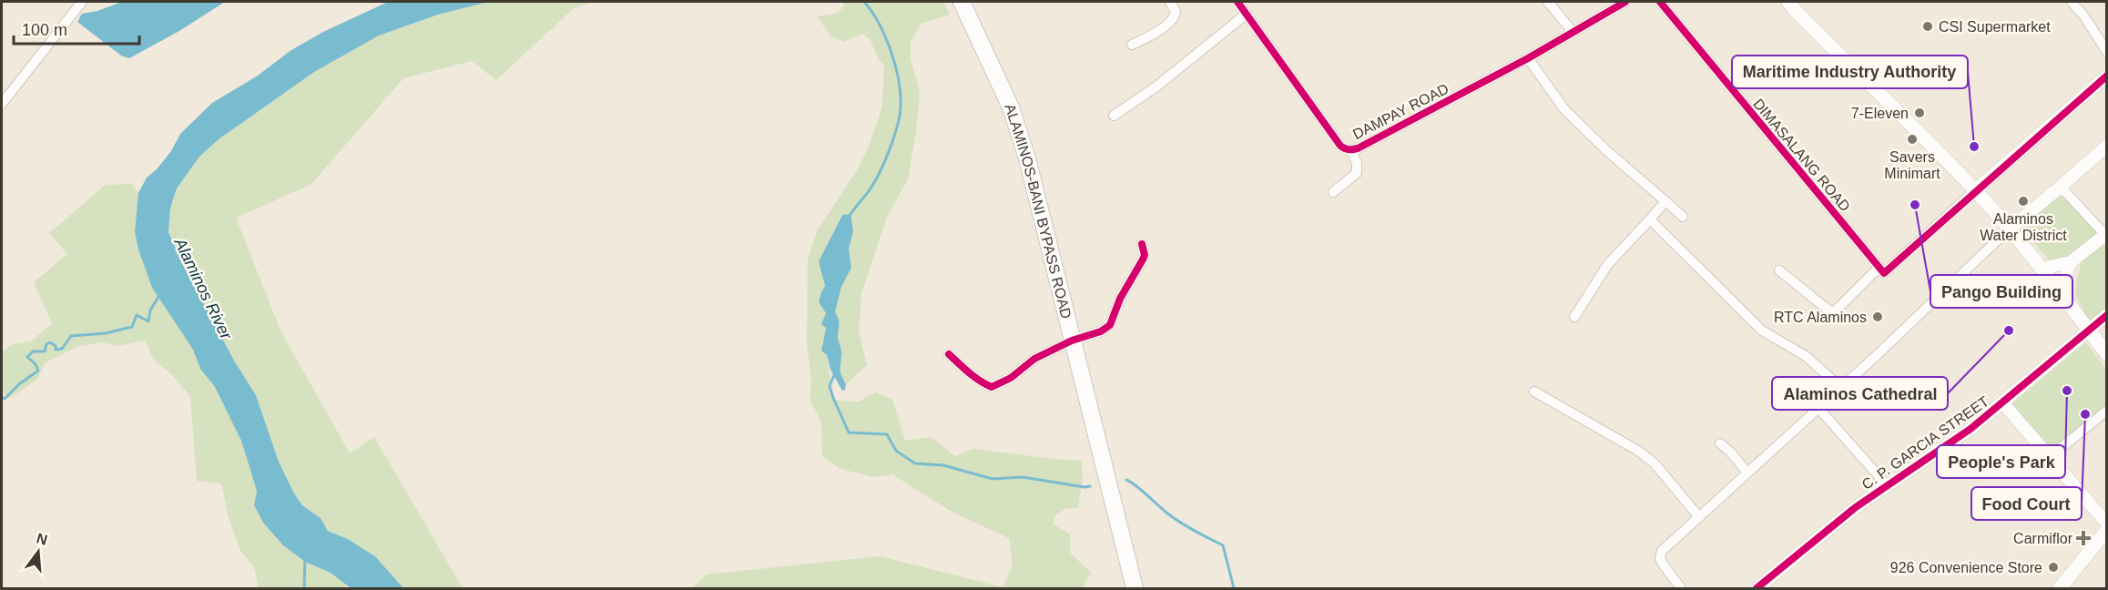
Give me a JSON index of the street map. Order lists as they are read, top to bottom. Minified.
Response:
{"streets":{"main road":["ALAMINOS-BANI BYPASS ROAD"],"street":["DAMPAY ROAD","DIMASALANG ROAD","C. P. GARCIA STREET"]},"water":["Alaminos River"],"places":{"other":["CSI Supermarket","7-Eleven","Savers Minimart","Maritime Industry Authority","Alaminos Water District","Pango Building","RTC Alaminos","Alaminos Cathedral","People's Park","Food Court","926 Convenience Store"],"health":["Carmiflor"]},"scale_bar":"100 m","north":"top"}
